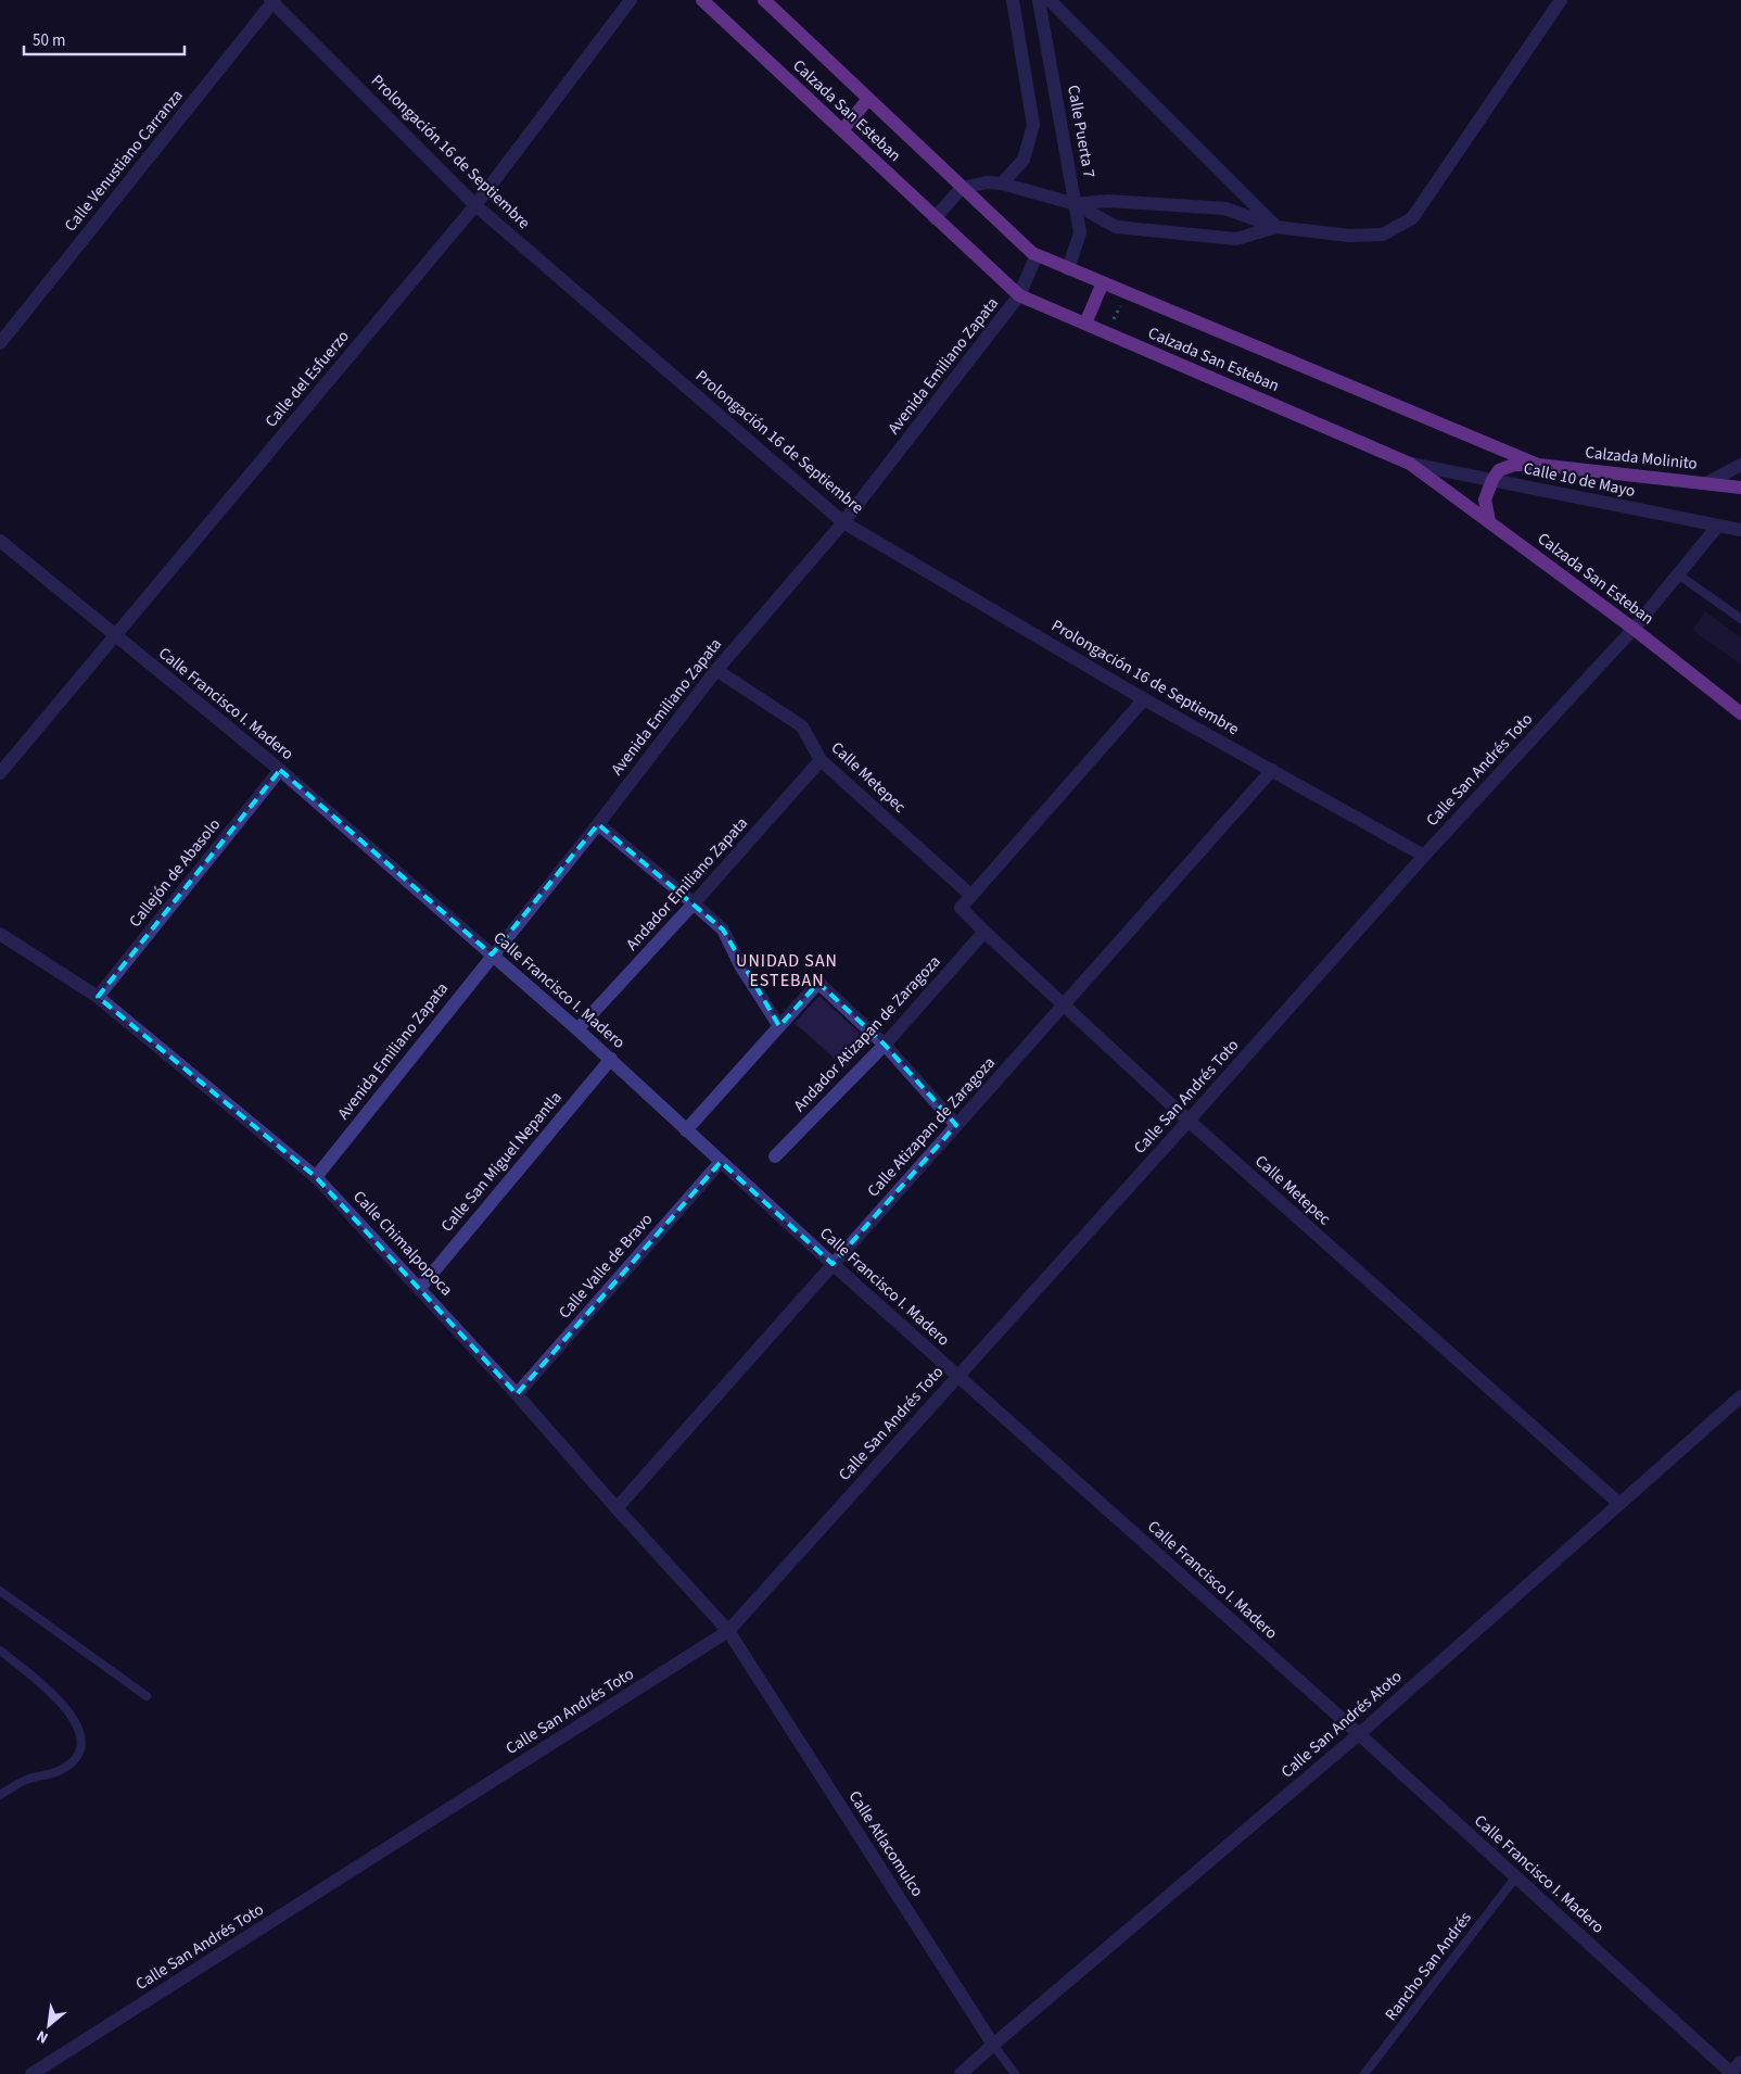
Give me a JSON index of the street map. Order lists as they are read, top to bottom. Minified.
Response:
{"streets":{"main road":["Calzada San Esteban","Calzada Molinito"],"street":["Calle Puerta 7","Prolongación 16 de Septiembre","Calle Venustiano Carranza","Avenida Emiliano Zapata","Calle del Esfuerzo","Calle 10 de Mayo","Calle Francisco I. Madero","Calle San Andrés Toto","Calle Metepec","Callejón de Abasolo","Andador Emiliano Zapata","Andador Atizapan de Zaragoza","Calle Atizapan de Zaragoza","Calle San Miguel Nepantla","Calle Chimalpopoca","Calle Valle de Bravo","Calle San Andrés Atoto","Calle Atlacomulco"],"lane":["Rancho San Andrés"]},"crossings":[["Calzada San Esteban","Calle Puerta 7"],["Calzada San Esteban","Avenida Emiliano Zapata"],["Calzada San Esteban","Calzada Molinito"],["Calzada San Esteban","Calle 10 de Mayo"],["Calzada San Esteban","Calle San Andrés Toto"],["Prolongación 16 de Septiembre","Calle Venustiano Carranza"],["Prolongación 16 de Septiembre","Avenida Emiliano Zapata"],["Prolongación 16 de Septiembre","Calle del Esfuerzo"],["Prolongación 16 de Septiembre","Calle San Andrés Toto"],["Prolongación 16 de Septiembre","Calle Atizapan de Zaragoza"],["Avenida Emiliano Zapata","Calle Francisco I. Madero"],["Avenida Emiliano Zapata","Calle Metepec"],["Avenida Emiliano Zapata","Calle Chimalpopoca"],["Calle del Esfuerzo","Calle Francisco I. Madero"],["Calle 10 de Mayo","Calle San Andrés Toto"],["Calle Francisco I. Madero","Calle San Andrés Toto"],["Calle Francisco I. Madero","Callejón de Abasolo"],["Calle Francisco I. Madero","Andador Emiliano Zapata"],["Calle Francisco I. Madero","Calle Atizapan de Zaragoza"],["Calle Francisco I. Madero","Calle San Miguel Nepantla"],["Calle Francisco I. Madero","Calle Valle de Bravo"],["Calle Francisco I. Madero","Calle San Andrés Atoto"],["Calle Francisco I. Madero","Rancho San Andrés"],["Calle San Andrés Toto","Calle Metepec"],["Calle San Andrés Toto","Calle Chimalpopoca"],["Calle San Andrés Toto","Calle Atlacomulco"],["Calle Metepec","Andador Emiliano Zapata"],["Calle Metepec","Andador Atizapan de Zaragoza"],["Calle Metepec","Calle Atizapan de Zaragoza"],["Calle Metepec","Calle San Andrés Atoto"],["Callejón de Abasolo","Calle Chimalpopoca"],["Calle Atizapan de Zaragoza","Calle Chimalpopoca"],["Calle San Miguel Nepantla","Calle Chimalpopoca"],["Calle Chimalpopoca","Calle Valle de Bravo"],["Calle Chimalpopoca","Calle Atlacomulco"],["Calle San Andrés Atoto","Calle Atlacomulco"]],"districts":["UNIDAD SAN ESTEBAN"],"scale_bar":"50 m","north":"bottom left"}
